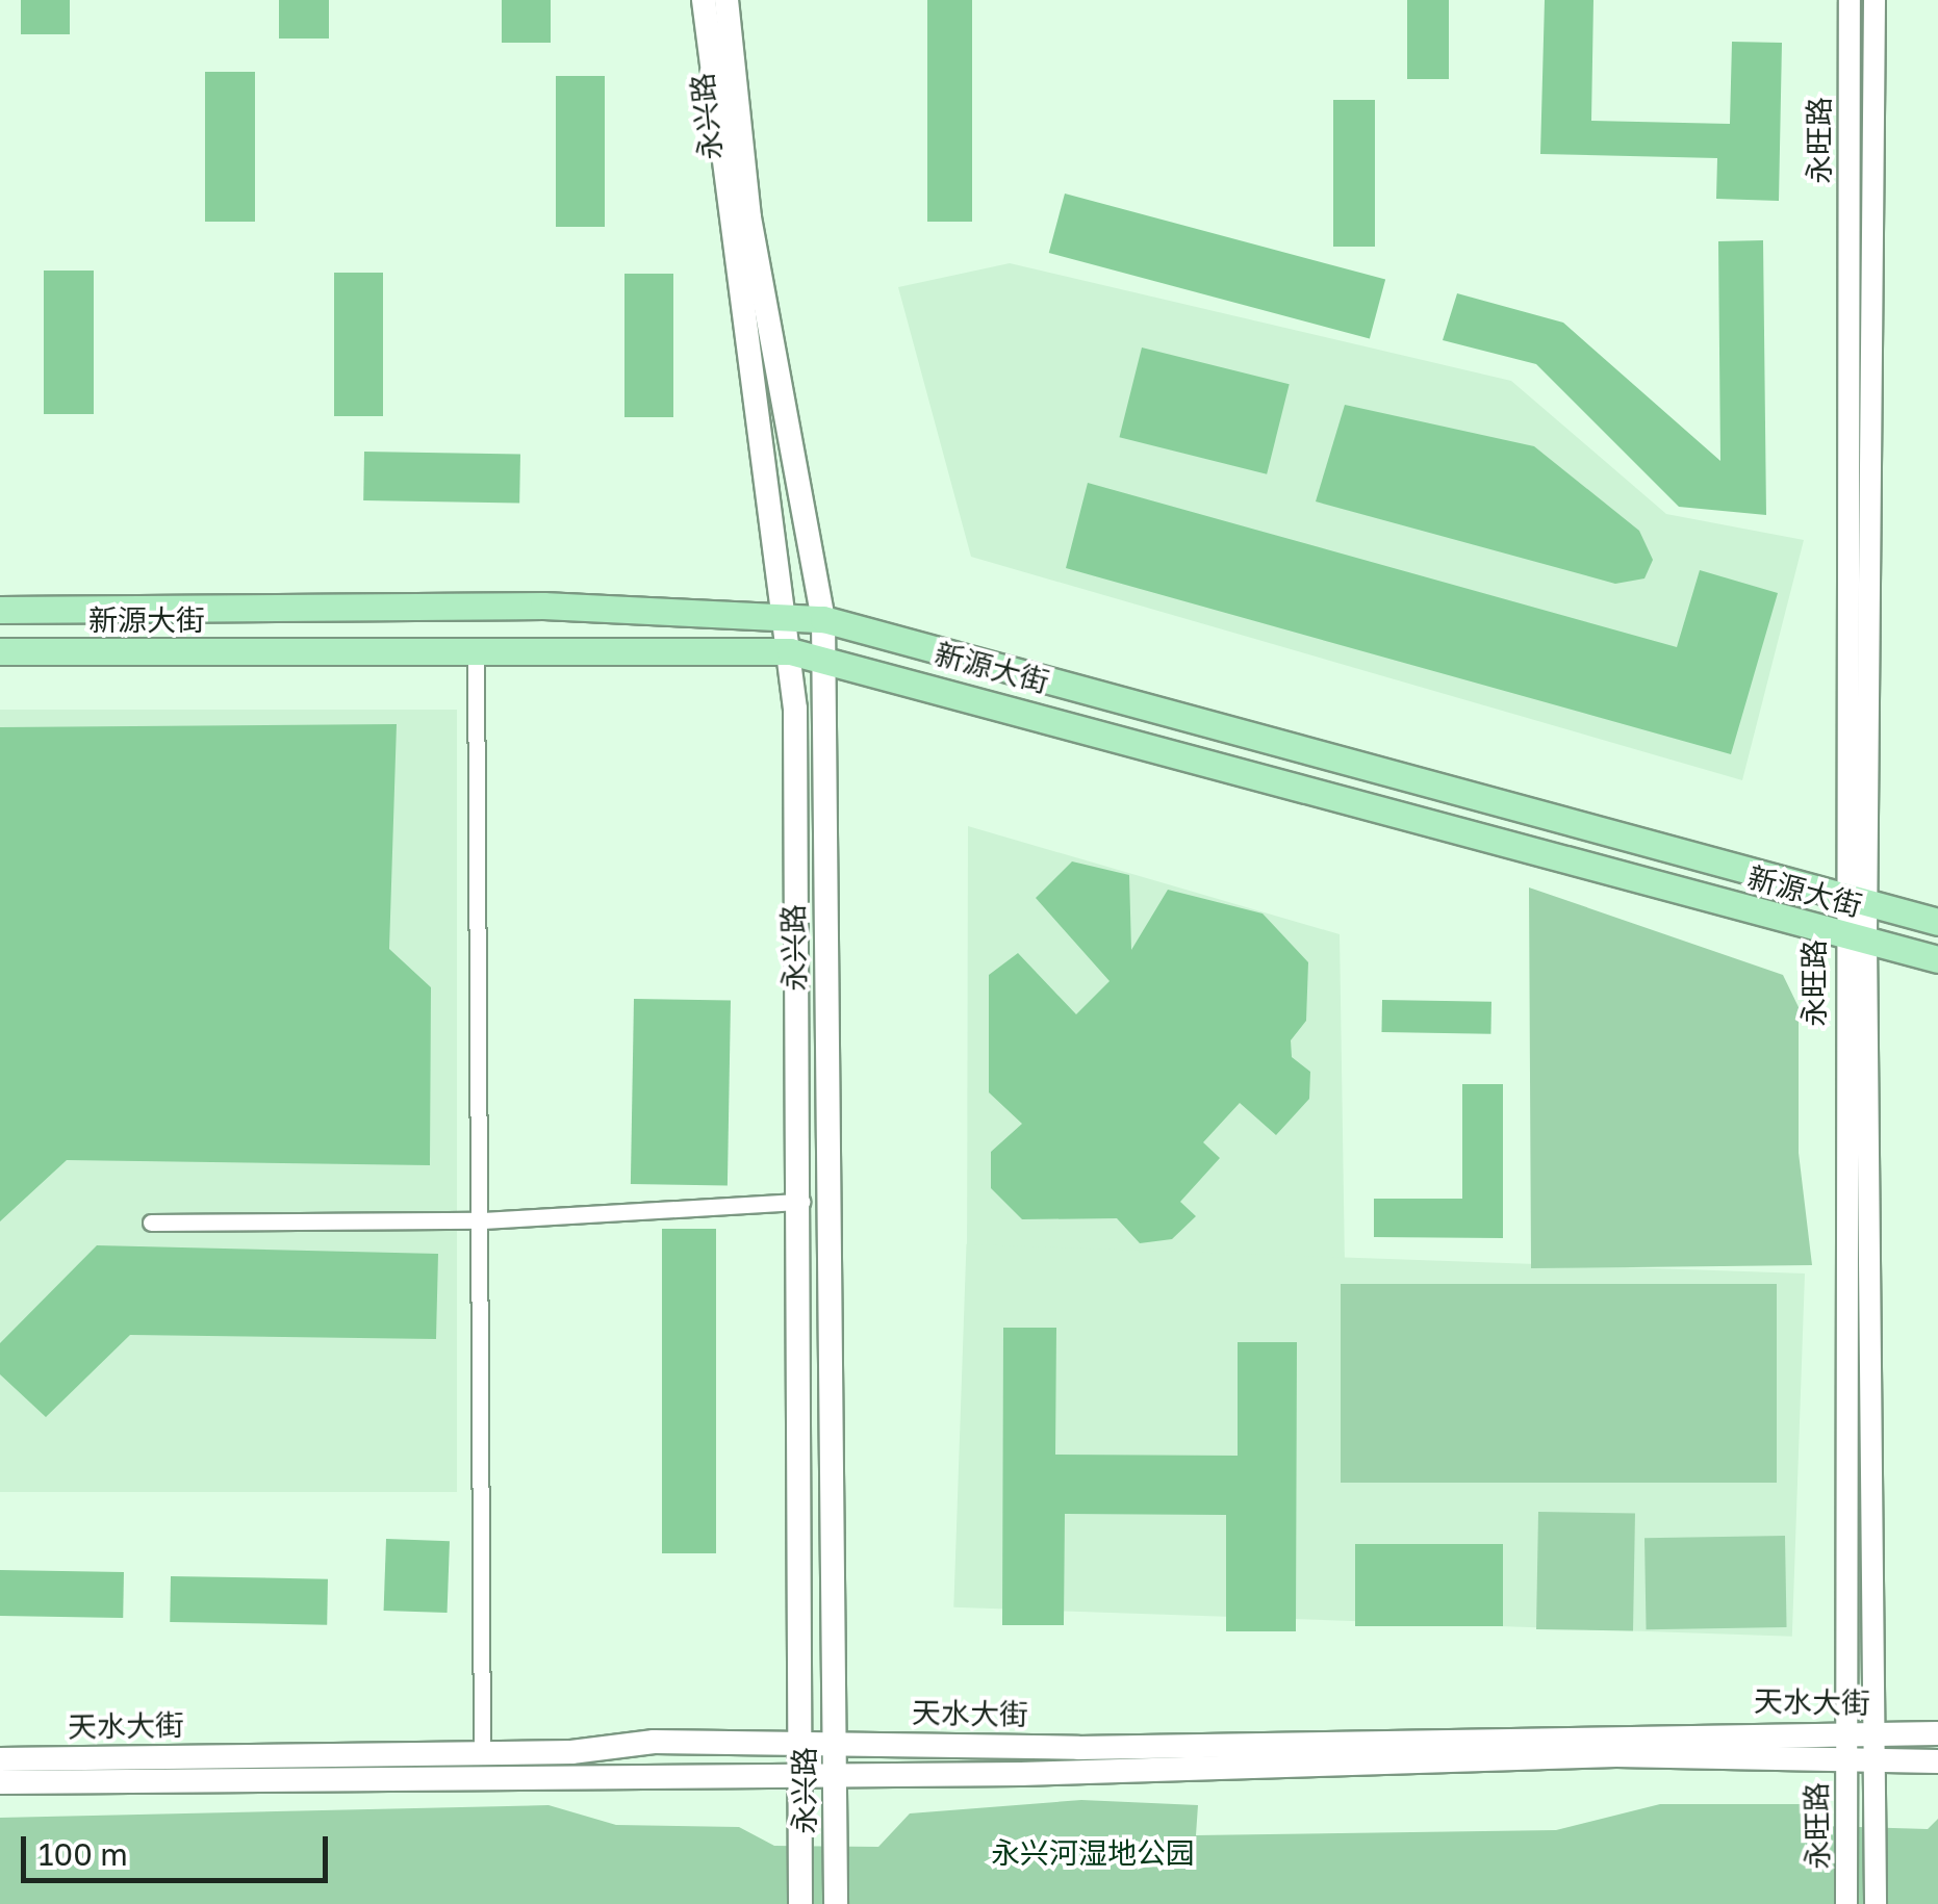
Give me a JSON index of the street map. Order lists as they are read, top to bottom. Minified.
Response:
{"streets":{"main road":["永兴路","新源大街","天水大街"],"street":["永旺路"]},"crossings":[["永兴路","新源大街"],["永兴路","天水大街"],["永旺路","新源大街"],["永旺路","天水大街"]],"parks":["永兴河湿地公园"],"scale_bar":"100 m"}
